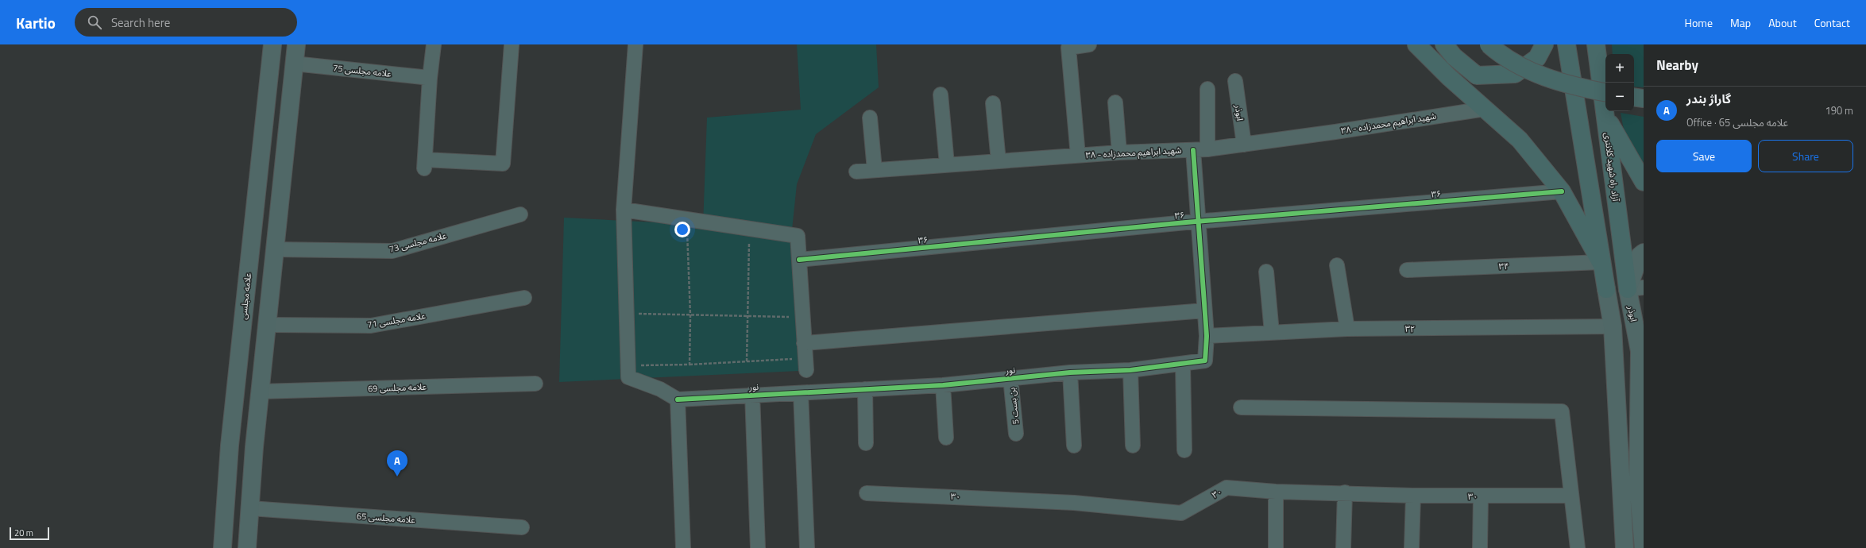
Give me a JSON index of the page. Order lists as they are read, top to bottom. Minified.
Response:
{"streets":{"highway":["آزاد راه شهید کلانتری"],"main road":["ابوذر","علامه مجلسی"],"street":["علامه مجلسی 75","شهید ابراهیم محمدزاده - ۳۸","۳۶","علامه مجلسی 73","۳۴","علامه مجلسی 71","۳۲","نور","علامه مجلسی 69","بن بست 5","۳۰","علامه مجلسی 65"]},"crossings":[["ابوذر","شهید ابراهیم محمدزاده - ۳۸"],["ابوذر","آزاد راه شهید کلانتری"],["شهید ابراهیم محمدزاده - ۳۸","نور"],["۳۶","نور"],["۳۲","نور"],["نور","بن بست 5"]],"scale_bar":"20 m","page":{"header":"Kartio","search":"Search here","nav":["Home","Map","About","Contact"],"heading":"Nearby","map_buttons":["+","−"],"list":[{"mark":"A","name":"گاراژ بندر","note":"Office · علامه مجلسی 65","value":"190 m"}],"buttons":["Save","Share"],"pins":"A","scale":"20 m"}}
